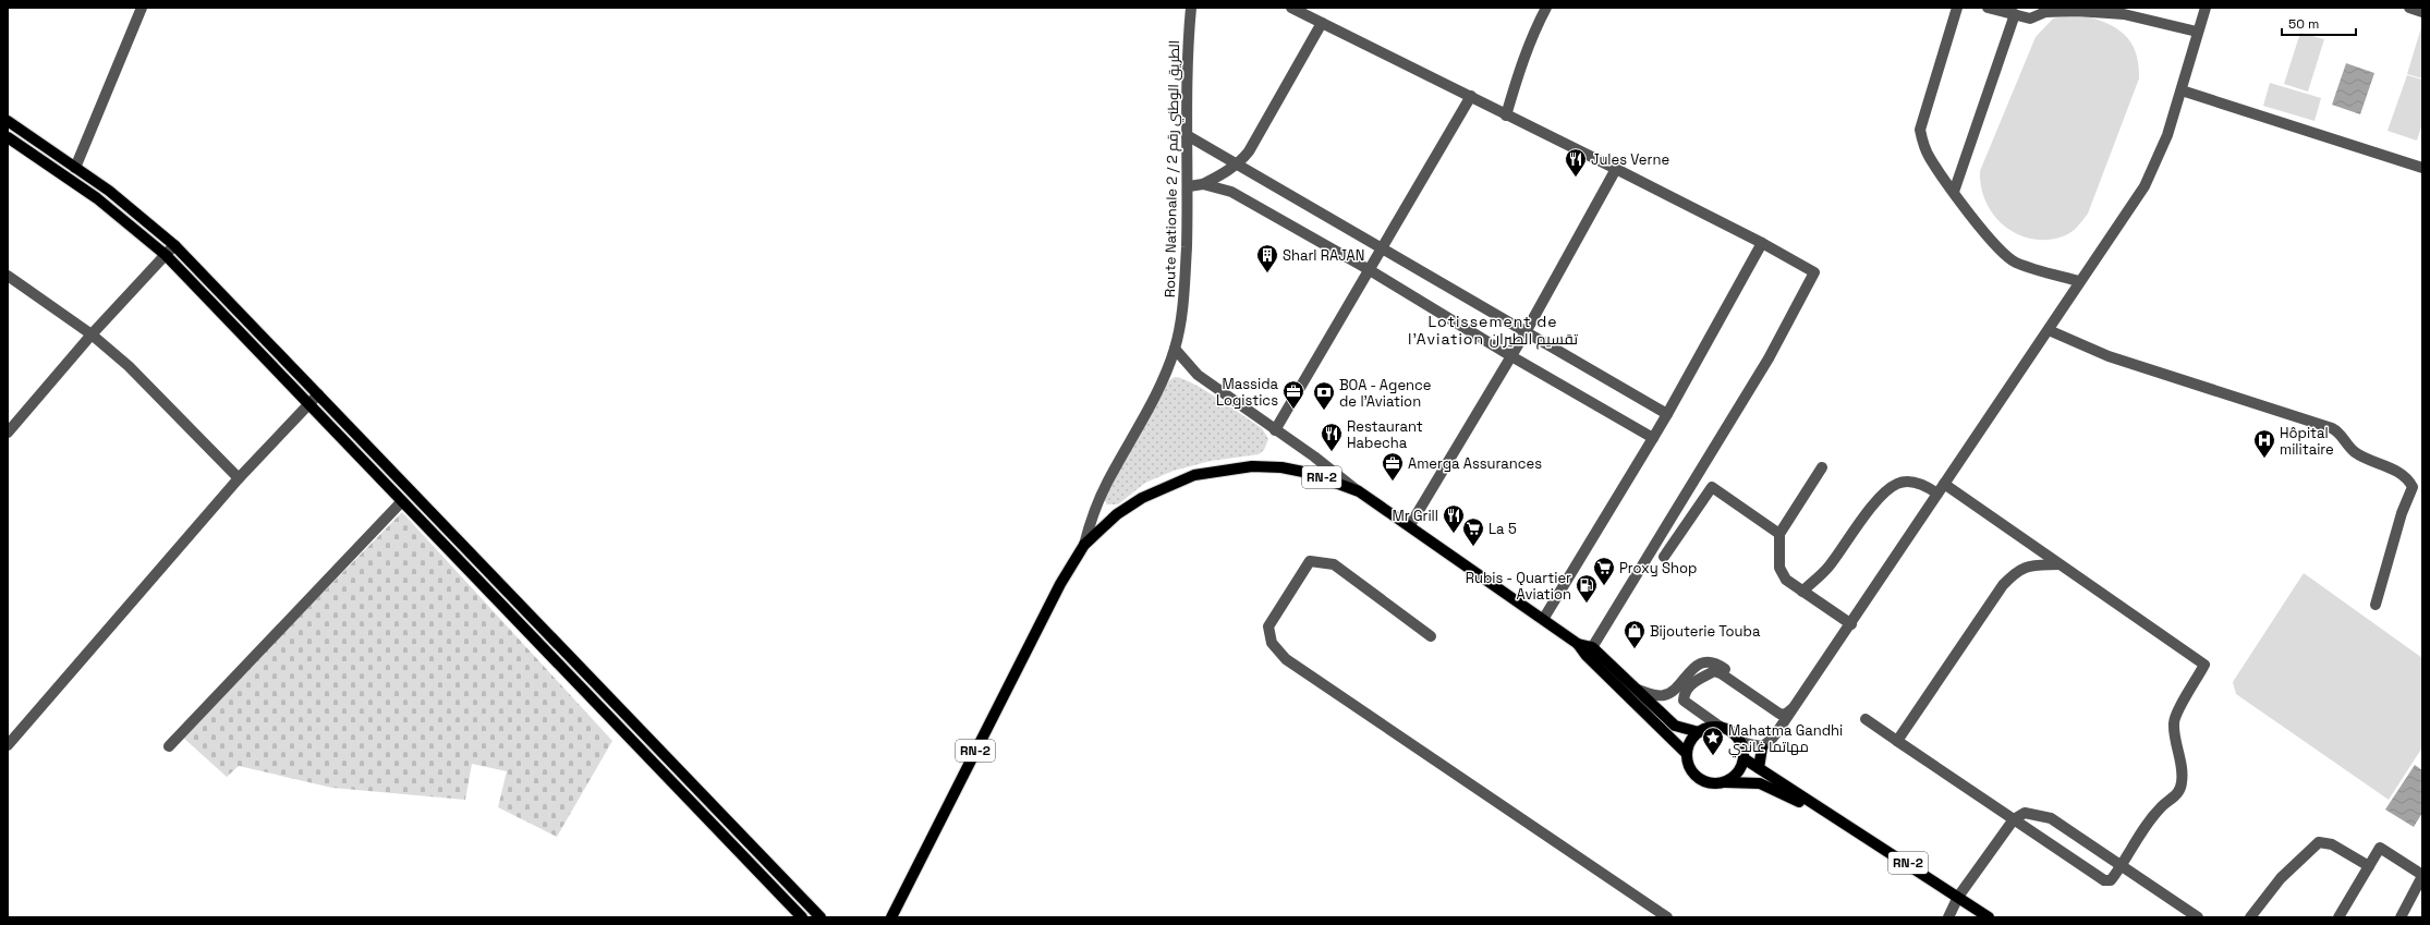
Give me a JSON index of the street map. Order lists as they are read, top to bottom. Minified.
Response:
{"streets":{"main road":["RN-2"],"street":["Route Nationale 2 / الطريق الوطني رقم 2"]},"crossings":[["Route Nationale 2 / الطريق الوطني رقم 2","RN-2"]],"districts":["Lotissement de l'Aviation تقسيم الطيران"],"places":{"restaurant":["Jules Verne","Restaurant Habecha","Mr Grill"],"building":["Sharl RAJAN"],"office":["Massida Logistics","Amerga Assurances"],"bank":["BOA - Agence de l'Aviation"],"hospital":["Hôpital militaire"],"supermarket":["La 5","Proxy Shop"],"fuel station":["Rubis - Quartier Aviation"],"shop":["Bijouterie Touba"],"place":["Mahatma Gandhi مهاتما غاندي"]},"scale_bar":"50 m"}
